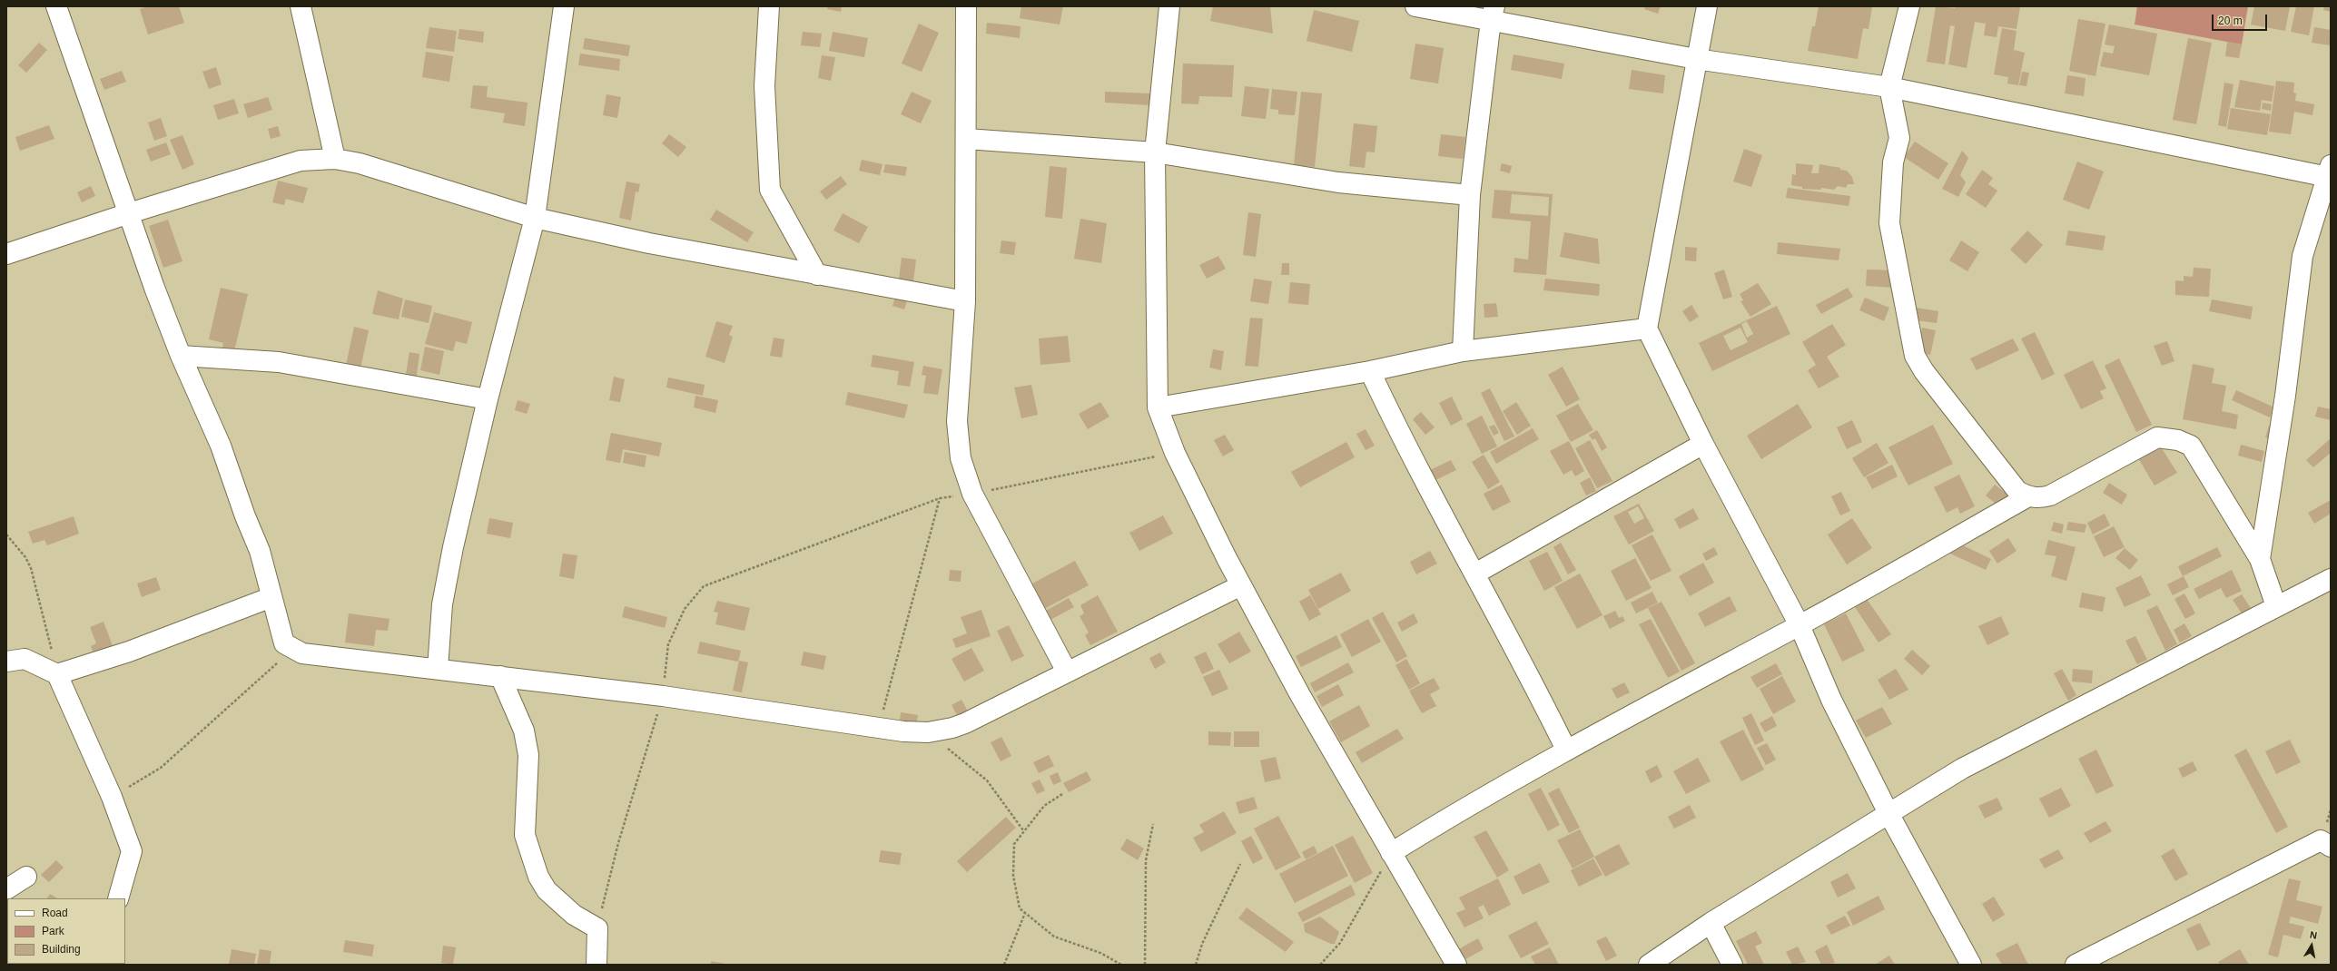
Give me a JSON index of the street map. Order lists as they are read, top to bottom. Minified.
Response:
{"legend":["Road","Park","Building"],"scale_bar":"20 m","north":"top"}
